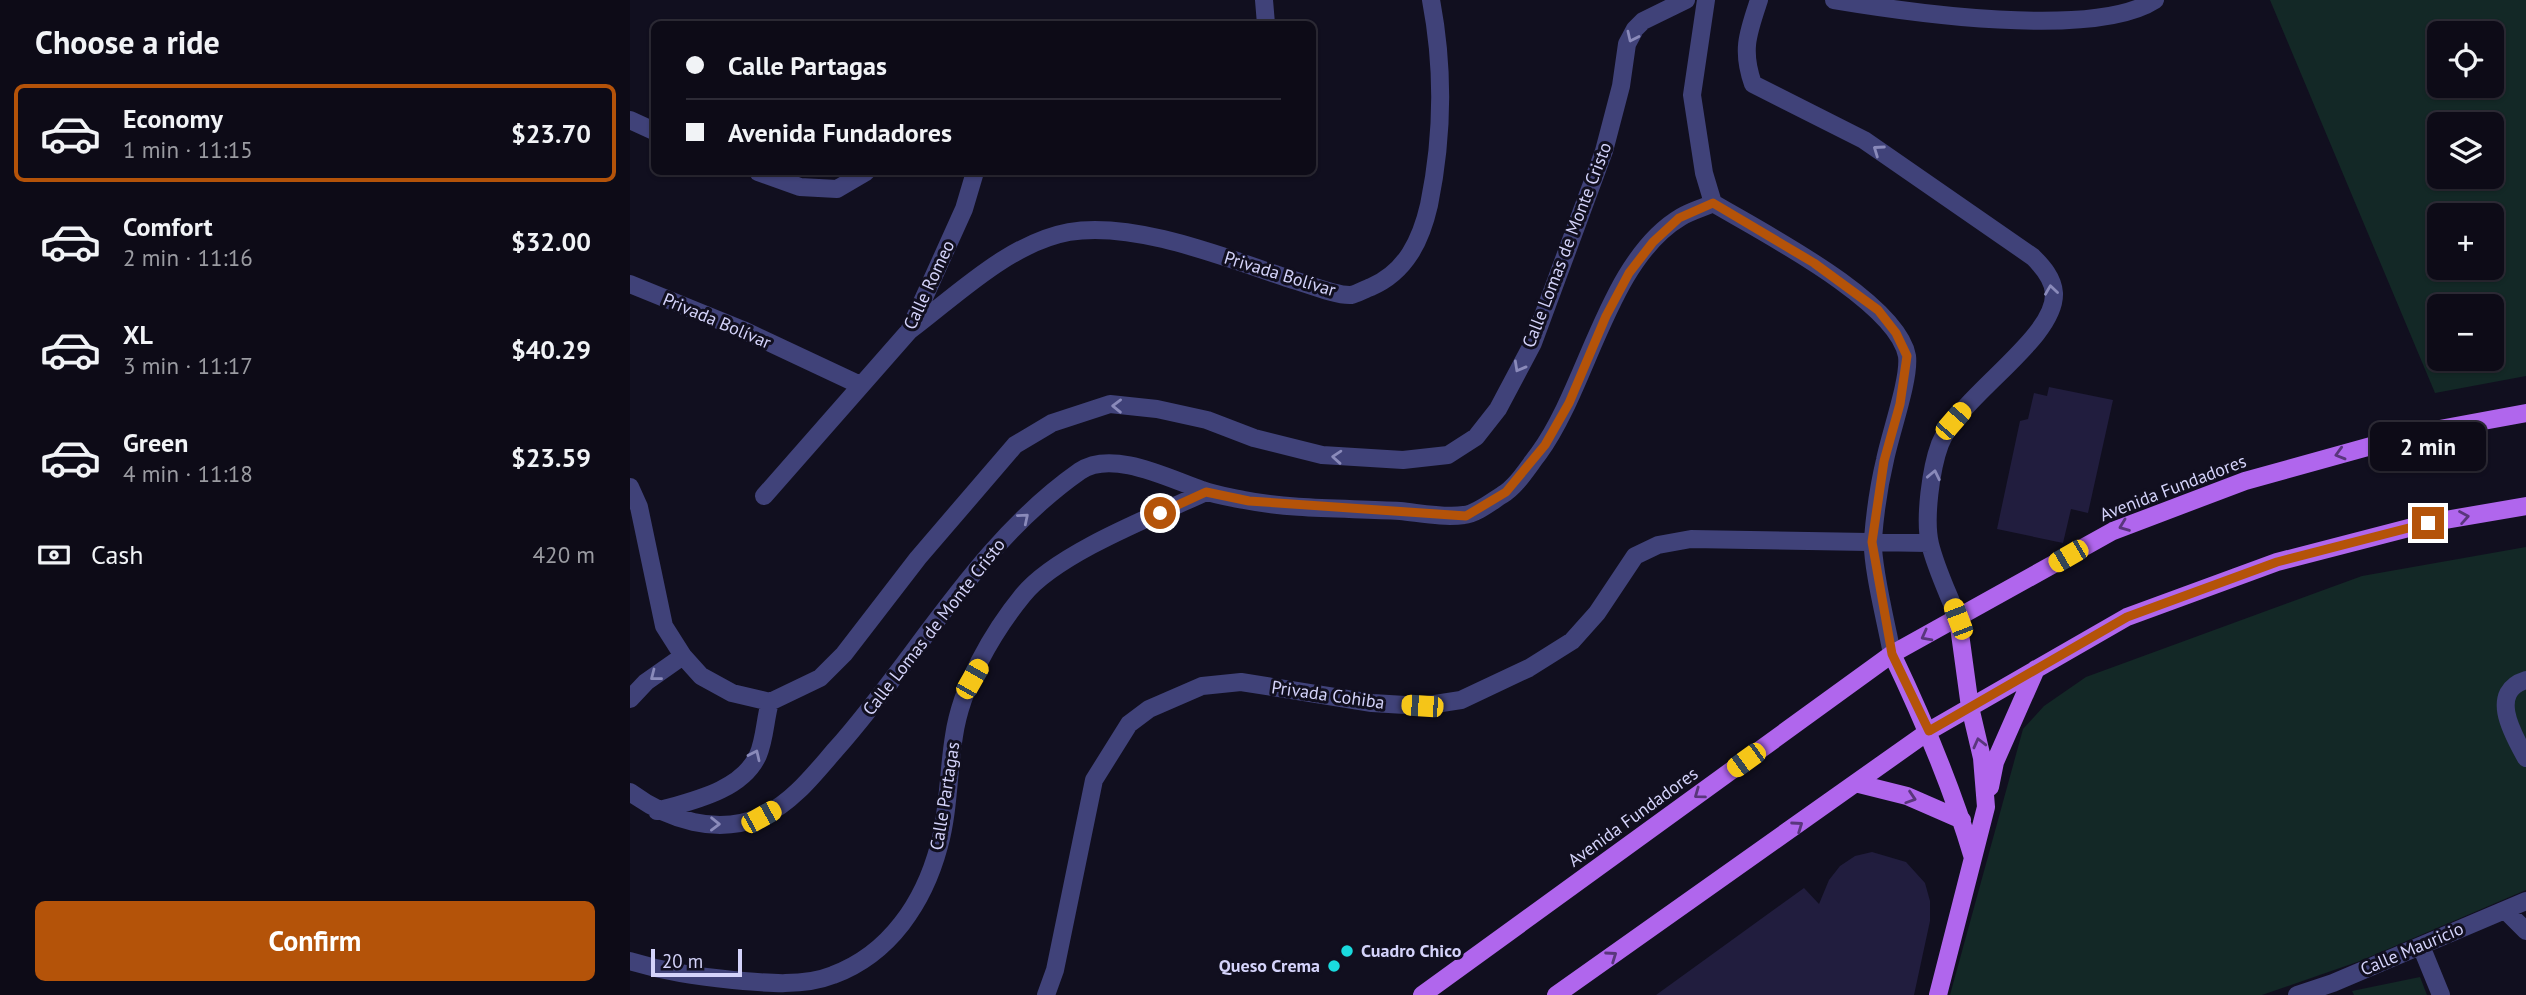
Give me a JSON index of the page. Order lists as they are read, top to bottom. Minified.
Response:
{"streets":{"main road":["Avenida Fundadores"],"street":["Calle Lomas de Monte Cristo","Privada Bolívar","Calle Romeo","Privada Cohiba","Calle Partagas","Calle Mauricio"]},"crossings":[["Calle Lomas de Monte Cristo","Calle Partagas"],["Privada Bolívar","Calle Romeo"]],"places":["Cuadro Chico","Queso Crema"],"scale_bar":"20 m","page":{"heading":"Choose a ride","map_buttons":["+","−"],"banner":["Calle Partagas","Avenida Fundadores"],"list":[{"name":"Economy","note":"1 min · 11:15","value":"$23.70"},{"name":"Comfort","note":"2 min · 11:16","value":"$32.00"},{"name":"XL","note":"3 min · 11:17","value":"$40.29"},{"name":"Green","note":"4 min · 11:18","value":"$23.59"}],"bubble":"2 min","pay":["Cash","420 m"],"buttons":"Confirm","scale":"20 m"}}
